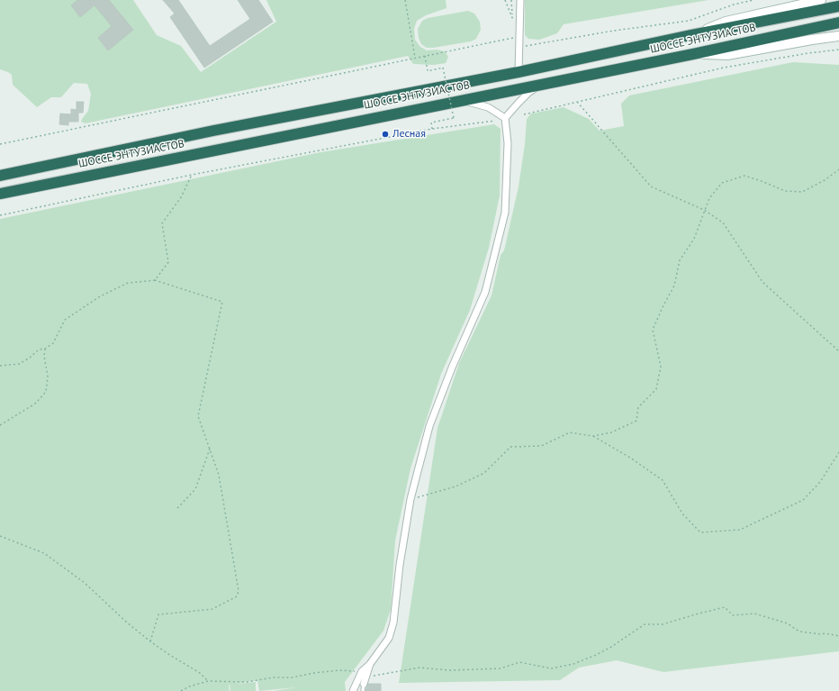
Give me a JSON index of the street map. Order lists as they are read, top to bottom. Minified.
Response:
{"streets":{"highway":["ШОССЕ ЭНТУЗИАСТОВ"]},"places":["Лесная"]}
